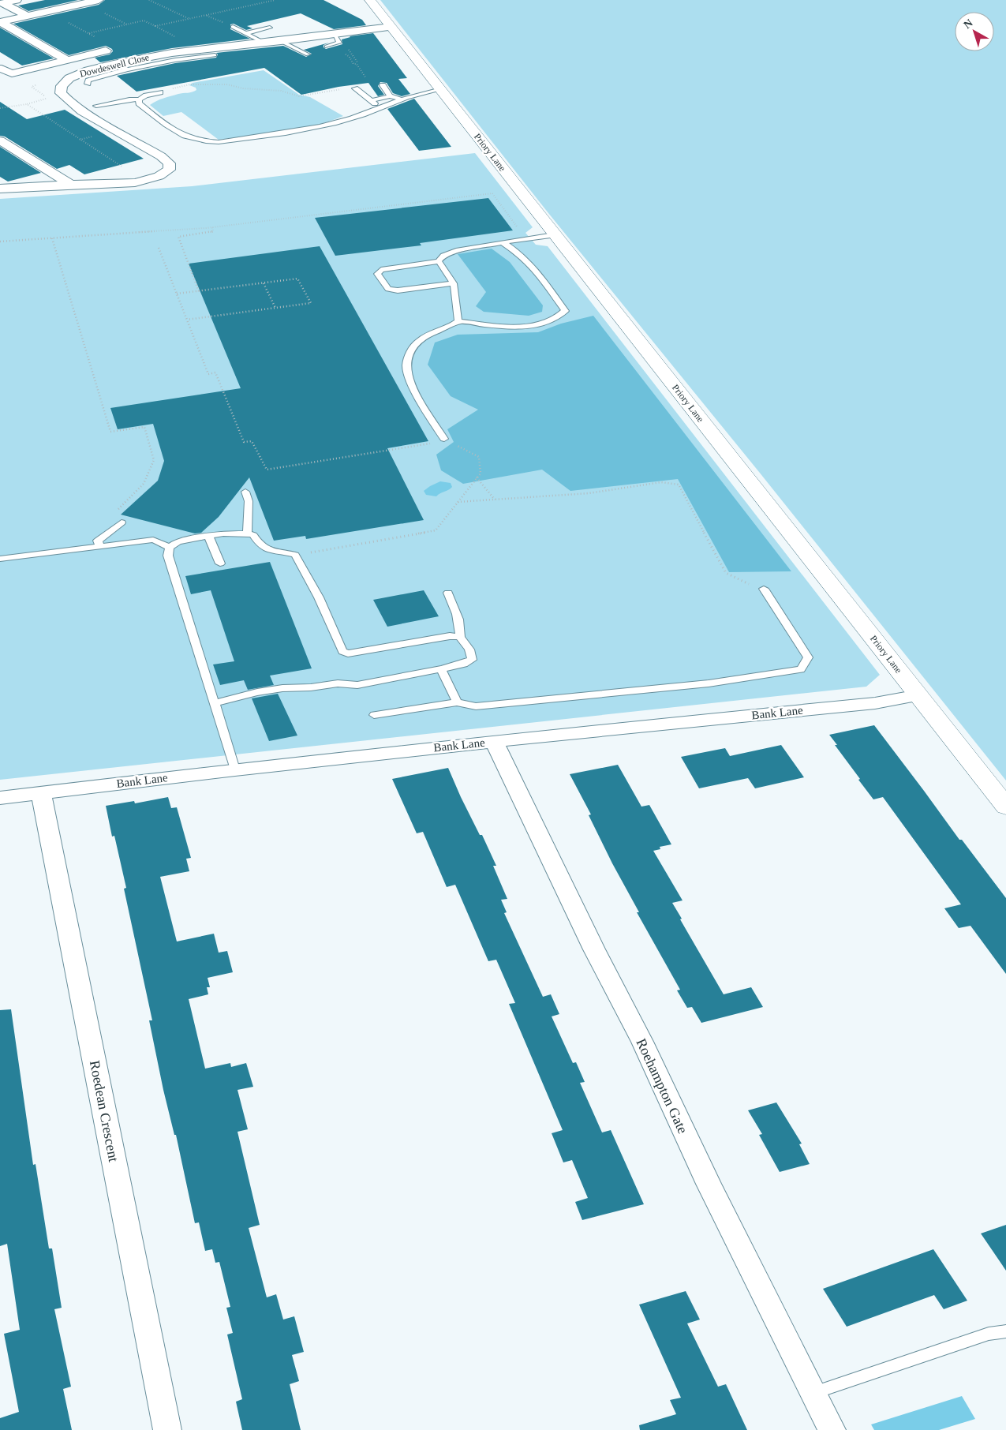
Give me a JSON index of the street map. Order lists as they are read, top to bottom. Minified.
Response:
{"streets":{"street":["Dowdeswell Close","Priory Lane","Bank Lane","Roehampton Gate","Roedean Crescent"]},"crossings":[["Dowdeswell Close","Priory Lane"],["Priory Lane","Bank Lane"],["Bank Lane","Roehampton Gate"],["Bank Lane","Roedean Crescent"]],"north":"top left"}
